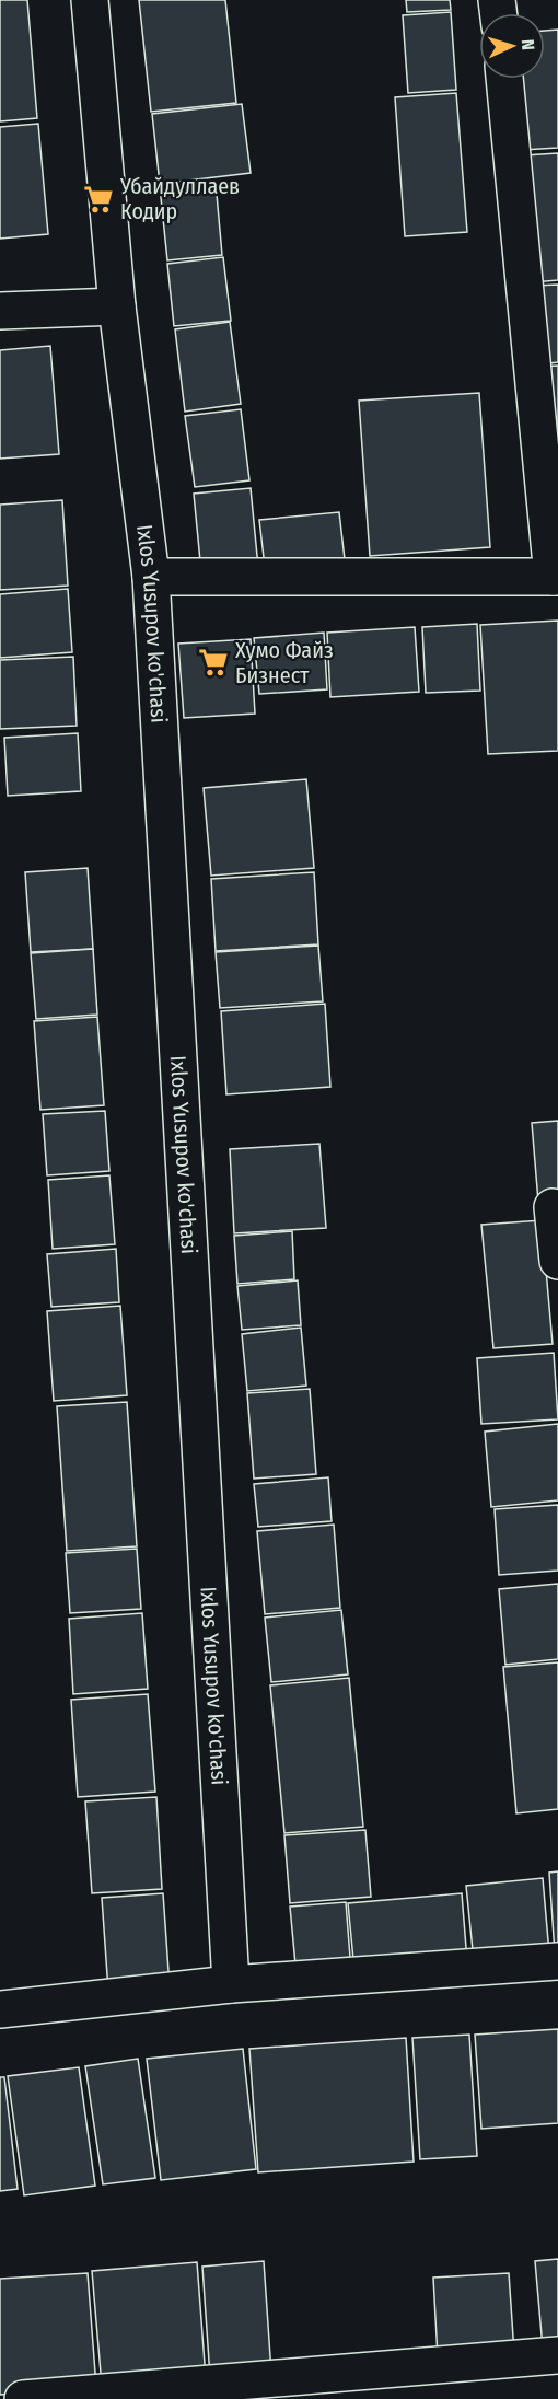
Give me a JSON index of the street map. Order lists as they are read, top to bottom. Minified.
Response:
{"streets":{"street":["Ixlos Yusupov ko'chasi"]},"places":{"supermarket":["Убайдуллаев Кодир","Хумо Файз Бизнест"]},"north":"right"}
